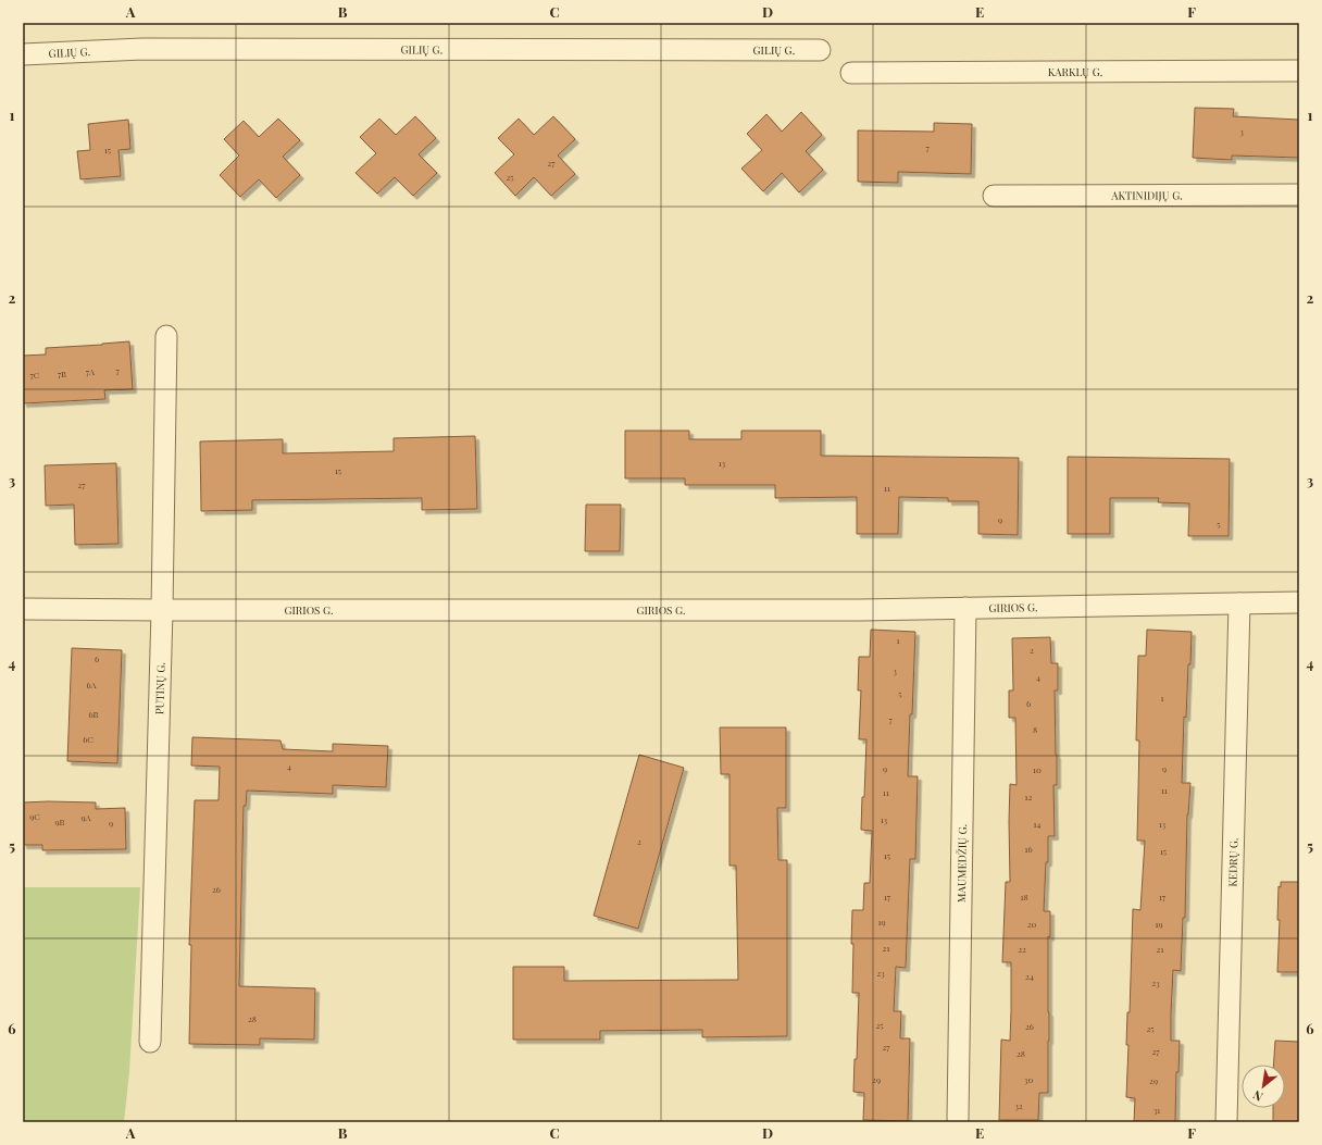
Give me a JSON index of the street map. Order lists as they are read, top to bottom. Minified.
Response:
{"streets":{"street":["GILIŲ G.","KARKLŲ G.","AKTINIDIJŲ G.","GIRIOS G.","PUTINŲ G.","KEDRŲ G.","MAUMEDŽIŲ G."]},"crossings":[["GIRIOS G.","PUTINŲ G."],["GIRIOS G.","KEDRŲ G."],["GIRIOS G.","MAUMEDŽIŲ G."]],"house_numbers":["3","7","15","27","25","7","7A","7B","7C","13","15","27","11","9","5","1","2","6","3","4","6A","5","1","6","6B","7","8","6C","4","9","9","10","11","11","12","9C","9A","13","9B","9","14","13","2","16","15","15","26","17","18","17","19","20","19","21","22","21","23","24","23","28","25","26","25","27","27","28","29","30","29","32","31"],"north":"bottom left","grid":{"columns":["A","B","C","D","E","F"],"rows":["1","2","3","4","5","6"]}}
